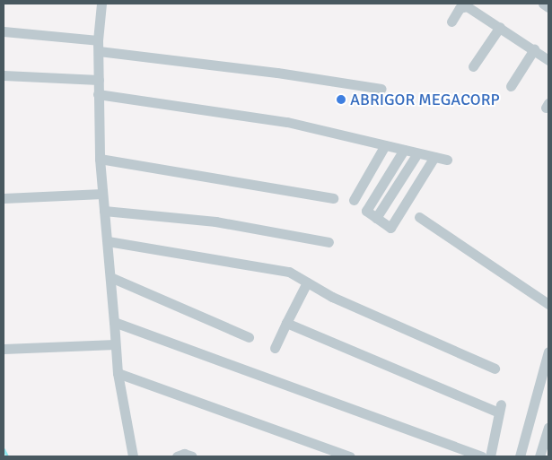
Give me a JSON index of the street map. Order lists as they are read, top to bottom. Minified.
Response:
{"places":["ABRIGOR MEGACORP"]}
